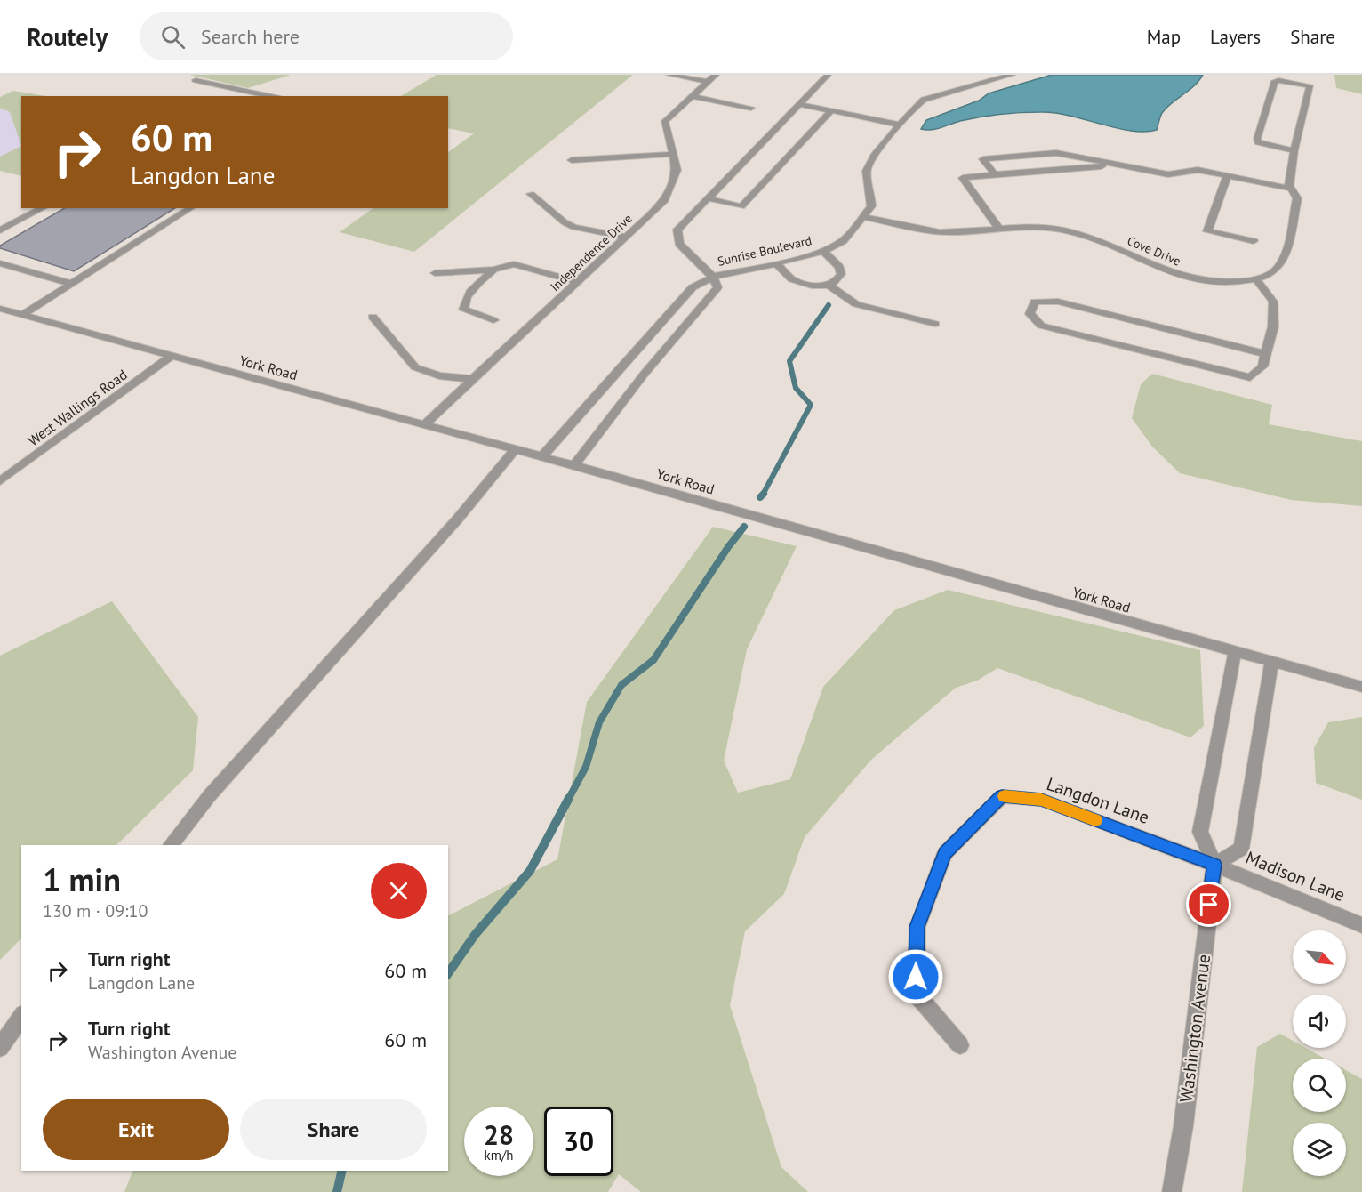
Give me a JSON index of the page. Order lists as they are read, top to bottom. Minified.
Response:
{"streets":{"street":["Sunrise Boulevard","Cove Drive","Independence Drive","York Road","West Wallings Road","Langdon Lane","Madison Lane","Washington Avenue"]},"crossings":[["Sunrise Boulevard","Cove Drive"],["Sunrise Boulevard","York Road"],["Independence Drive","York Road"],["York Road","West Wallings Road"],["Langdon Lane","Madison Lane"],["Langdon Lane","Washington Avenue"],["Madison Lane","Washington Avenue"]],"north":"bottom right","page":{"header":"Routely","search":"Search here","nav":["Map","Layers","Share"],"turn":["60 m","Langdon Lane"],"heading":["1 min","130 m · 09:10"],"list":[{"name":"Turn right","note":"Langdon Lane","value":"60 m"},{"name":"Turn right","note":"Washington Avenue","value":"60 m"}],"buttons":["Exit","Share"],"speed":"28 km/h","limit":"30"}}
